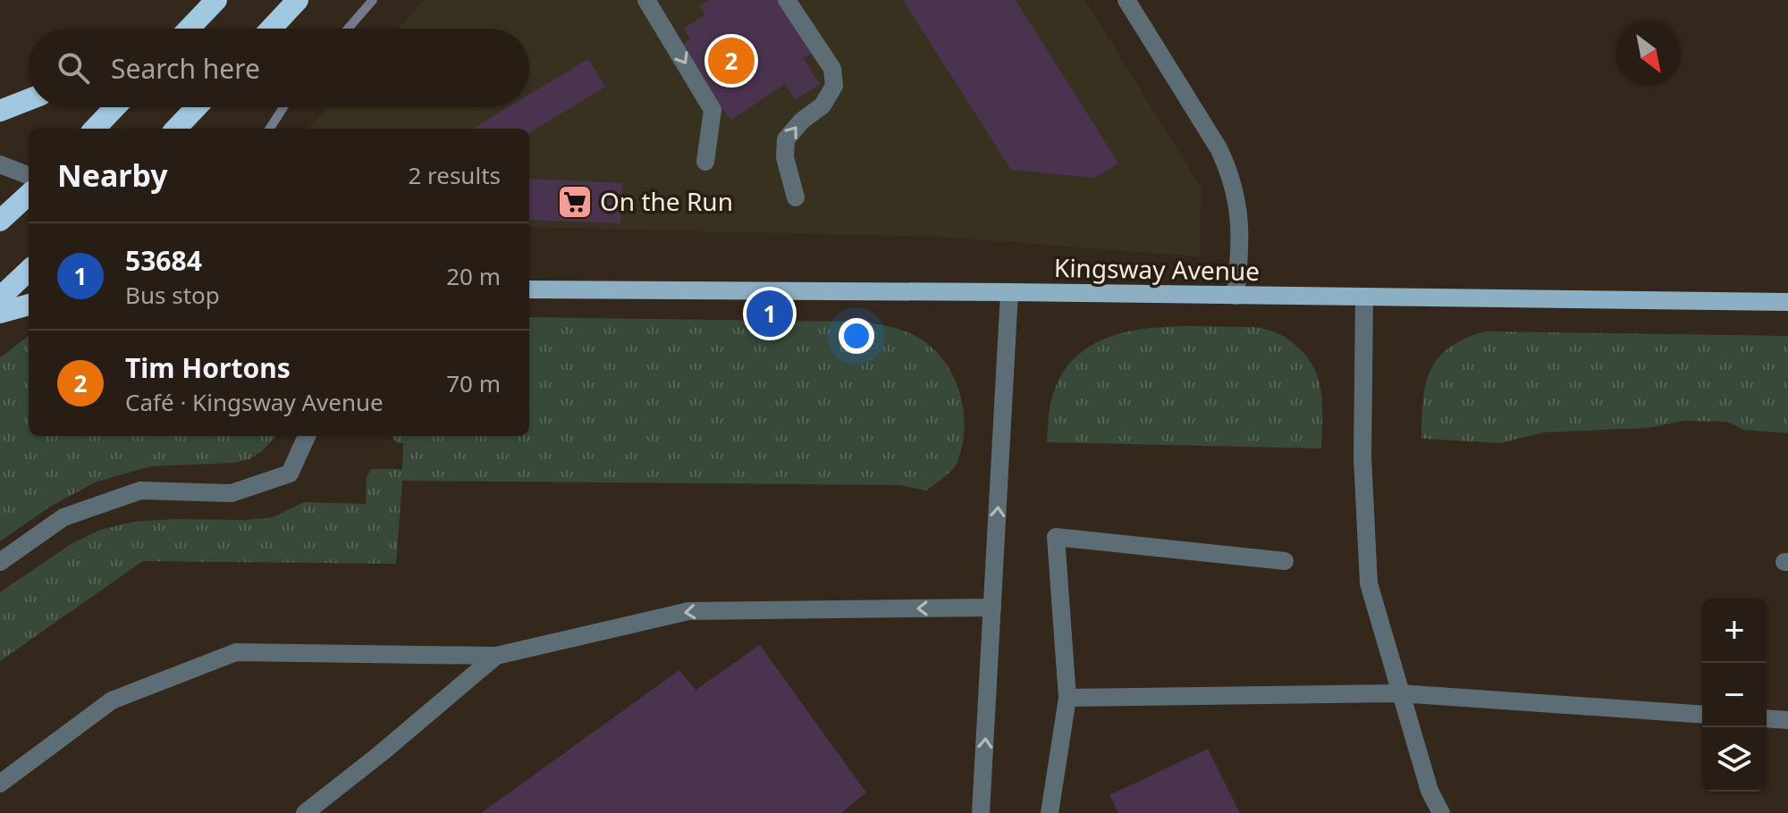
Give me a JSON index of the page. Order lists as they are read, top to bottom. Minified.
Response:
{"streets":{"main road":["Kingsway Avenue"]},"places":{"supermarket":["On the Run"]},"north":"bottom right","page":{"search":"Search here","pins":["2","1"],"heading":["Nearby","2 results"],"list":[{"mark":"1","name":"53684","note":"Bus stop","value":"20 m"},{"mark":"2","name":"Tim Hortons","note":"Café · Kingsway Avenue","value":"70 m"}],"map_buttons":["+","−"]}}
